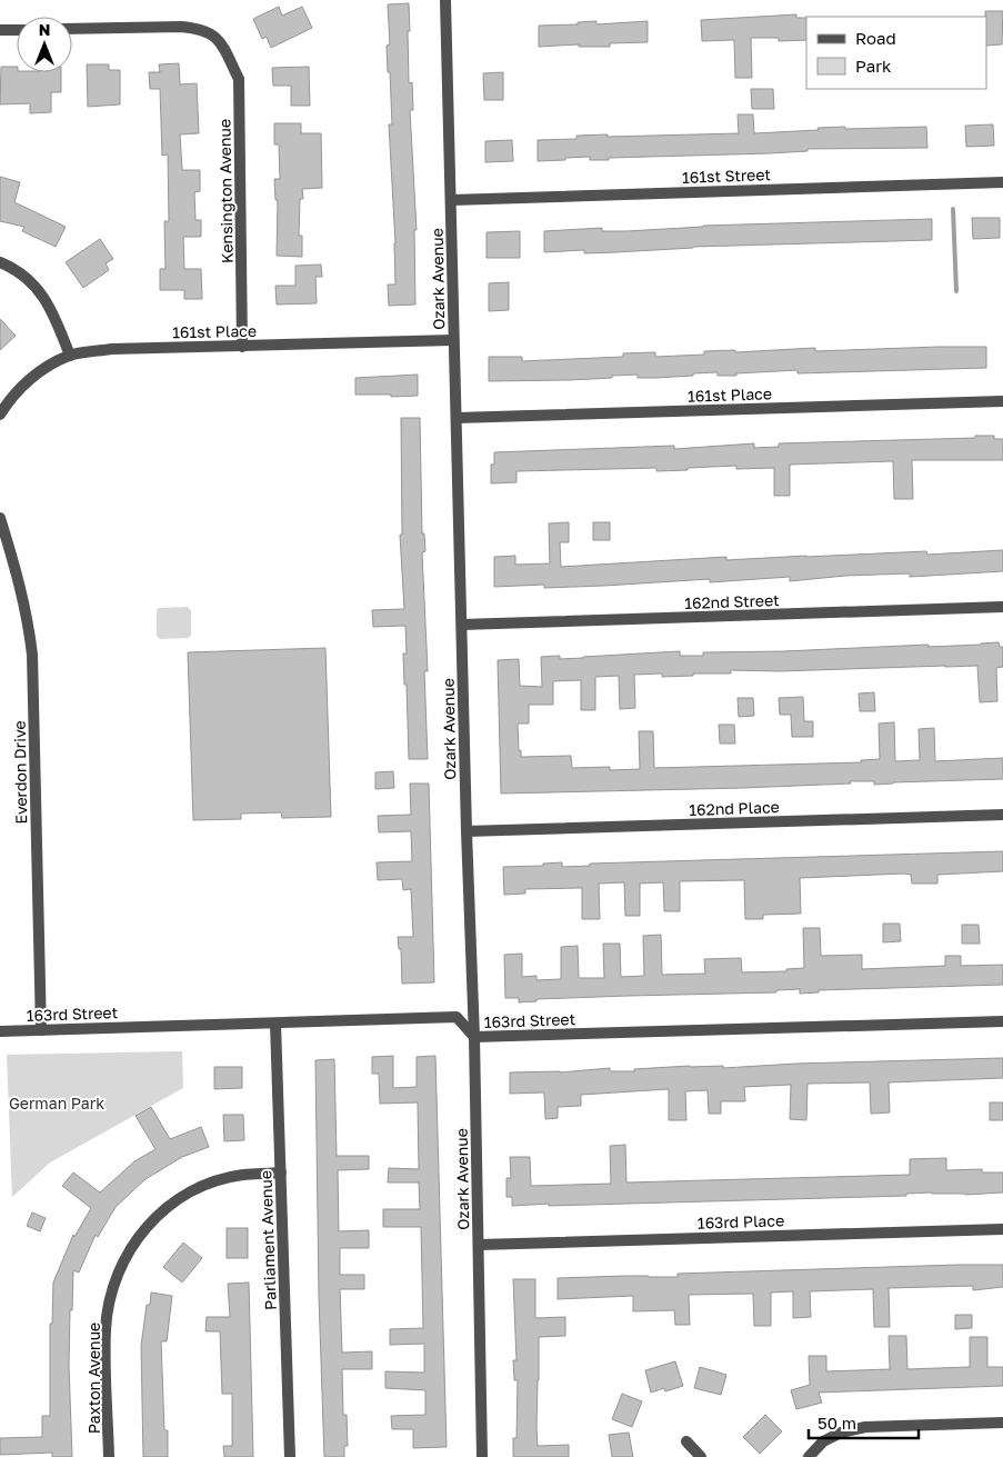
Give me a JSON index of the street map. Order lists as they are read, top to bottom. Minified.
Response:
{"streets":{"street":["161st Street","Kensington Avenue","Ozark Avenue","161st Place","162nd Street","Everdon Drive","162nd Place","163rd Street","163rd Place","Parliament Avenue","Paxton Avenue"]},"crossings":[["161st Street","Ozark Avenue"],["Kensington Avenue","161st Place"],["Ozark Avenue","161st Place"],["Ozark Avenue","162nd Street"],["Ozark Avenue","162nd Place"],["Ozark Avenue","163rd Street"],["Ozark Avenue","163rd Place"],["Everdon Drive","163rd Street"],["163rd Street","Parliament Avenue"],["Parliament Avenue","Paxton Avenue"]],"parks":["German Park"],"legend":["Road","Park"],"scale_bar":"50 m","north":"top"}
